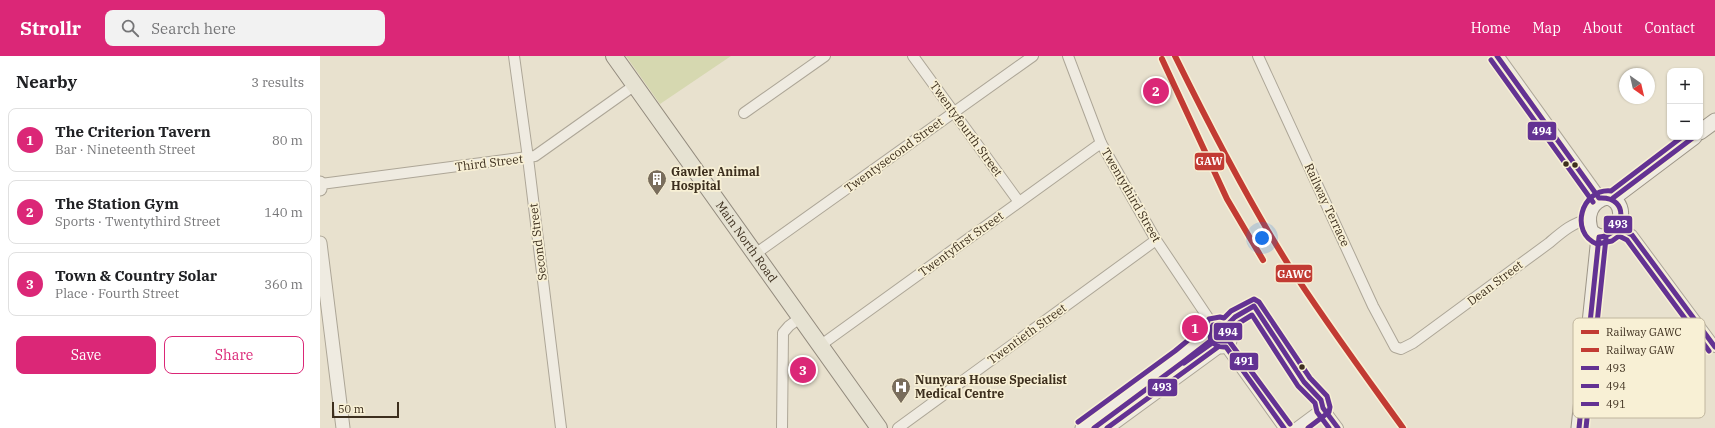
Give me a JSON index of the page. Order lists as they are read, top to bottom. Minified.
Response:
{"streets":{"main road":["Main North Road"],"street":["Twentyfourth Street","Twentysecond Street","Third Street","Twentythird Street","Railway Terrace","Second Street","Twentyfirst Street","Dean Street","Twentieth Street"]},"crossings":[["Twentyfourth Street","Twentysecond Street"],["Twentyfourth Street","Twentyfirst Street"],["Twentysecond Street","Main North Road"],["Third Street","Second Street"],["Third Street","Main North Road"],["Twentythird Street","Twentyfirst Street"],["Twentythird Street","Twentieth Street"],["Railway Terrace","Dean Street"],["Main North Road","Twentyfirst Street"]],"places":{"building":["Gawler Animal Hospital"],"hospital":["Nunyara House Specialist Medical Centre"]},"lines":["rail line GAWC","transit line 493","rail line GAW","transit line 494","transit line 491"],"legend":["Railway GAWC","Railway GAW","493","494","491"],"scale_bar":"50 m","north":"bottom right","page":{"header":"Strollr","search":"Search here","nav":["Home","Map","About","Contact"],"heading":["Nearby","3 results"],"map_buttons":["+","−"],"pins":["2","1","3"],"list":[{"mark":"1","name":"The Criterion Tavern","note":"Bar · Nineteenth Street","value":"80 m"},{"mark":"2","name":"The Station Gym","note":"Sports · Twentythird Street","value":"140 m"},{"mark":"3","name":"Town & Country Solar","note":"Place · Fourth Street","value":"360 m"}],"buttons":["Save","Share"],"scale":"50 m"}}
